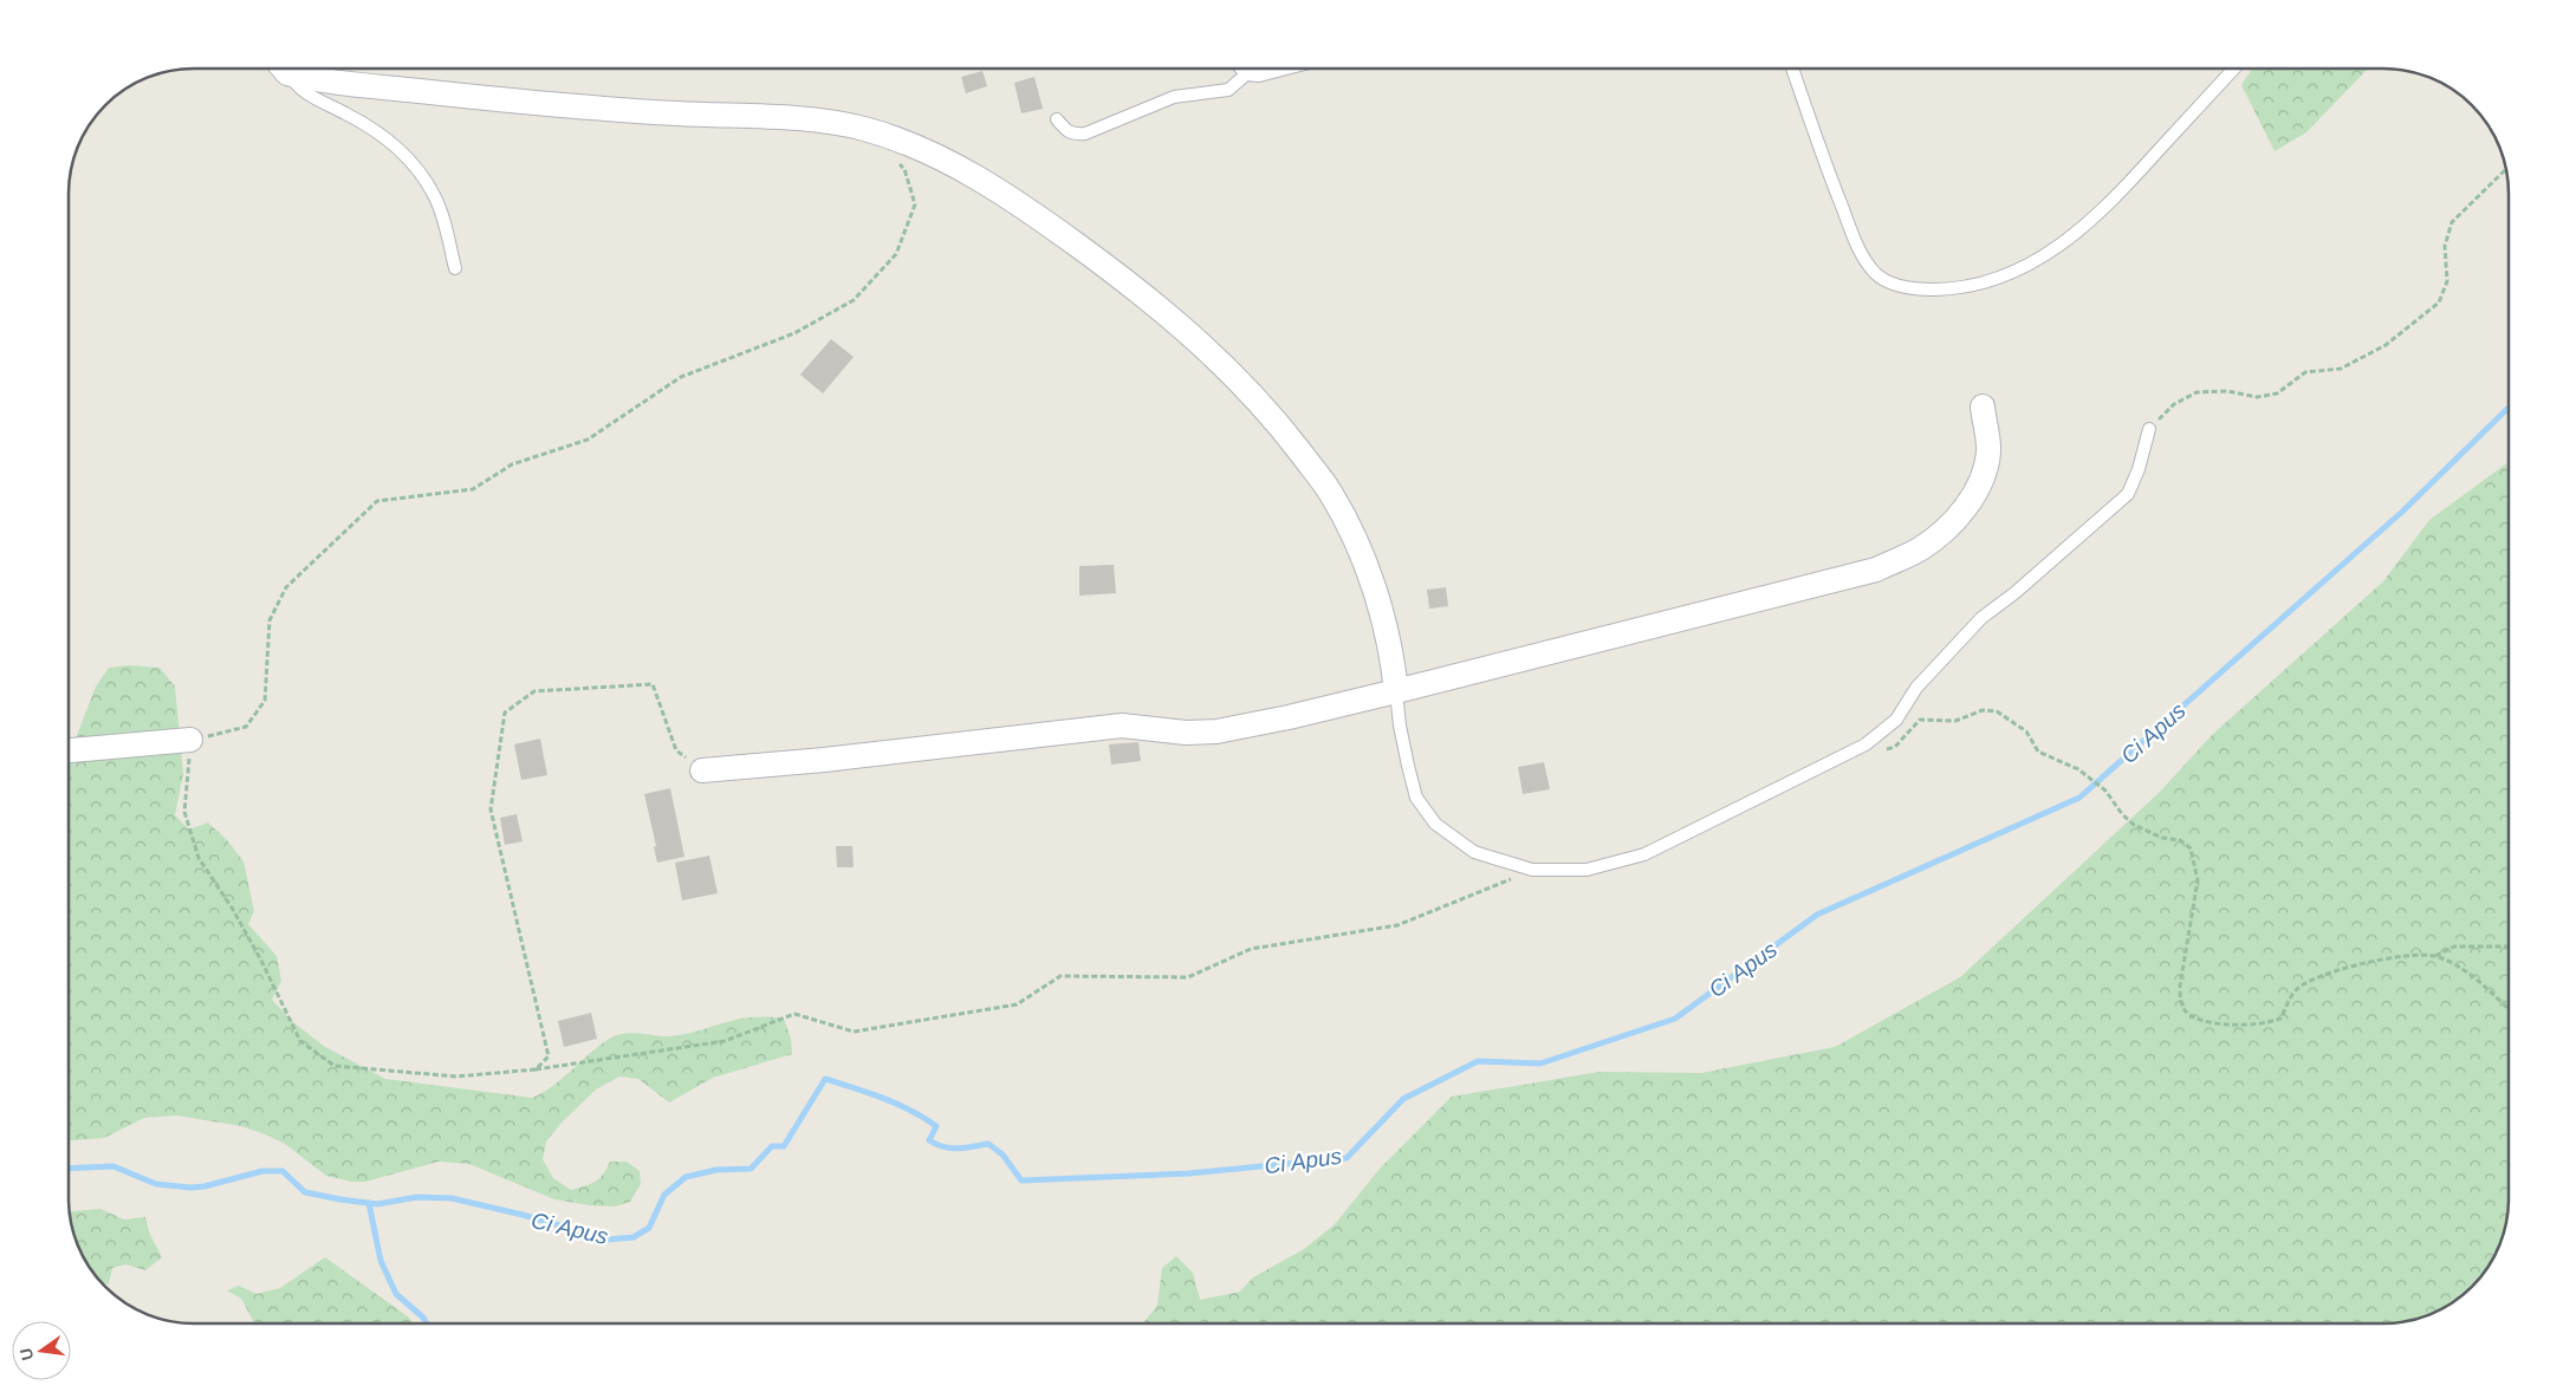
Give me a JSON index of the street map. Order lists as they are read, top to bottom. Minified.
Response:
{"water":["Ci Apus"],"north":"left"}
